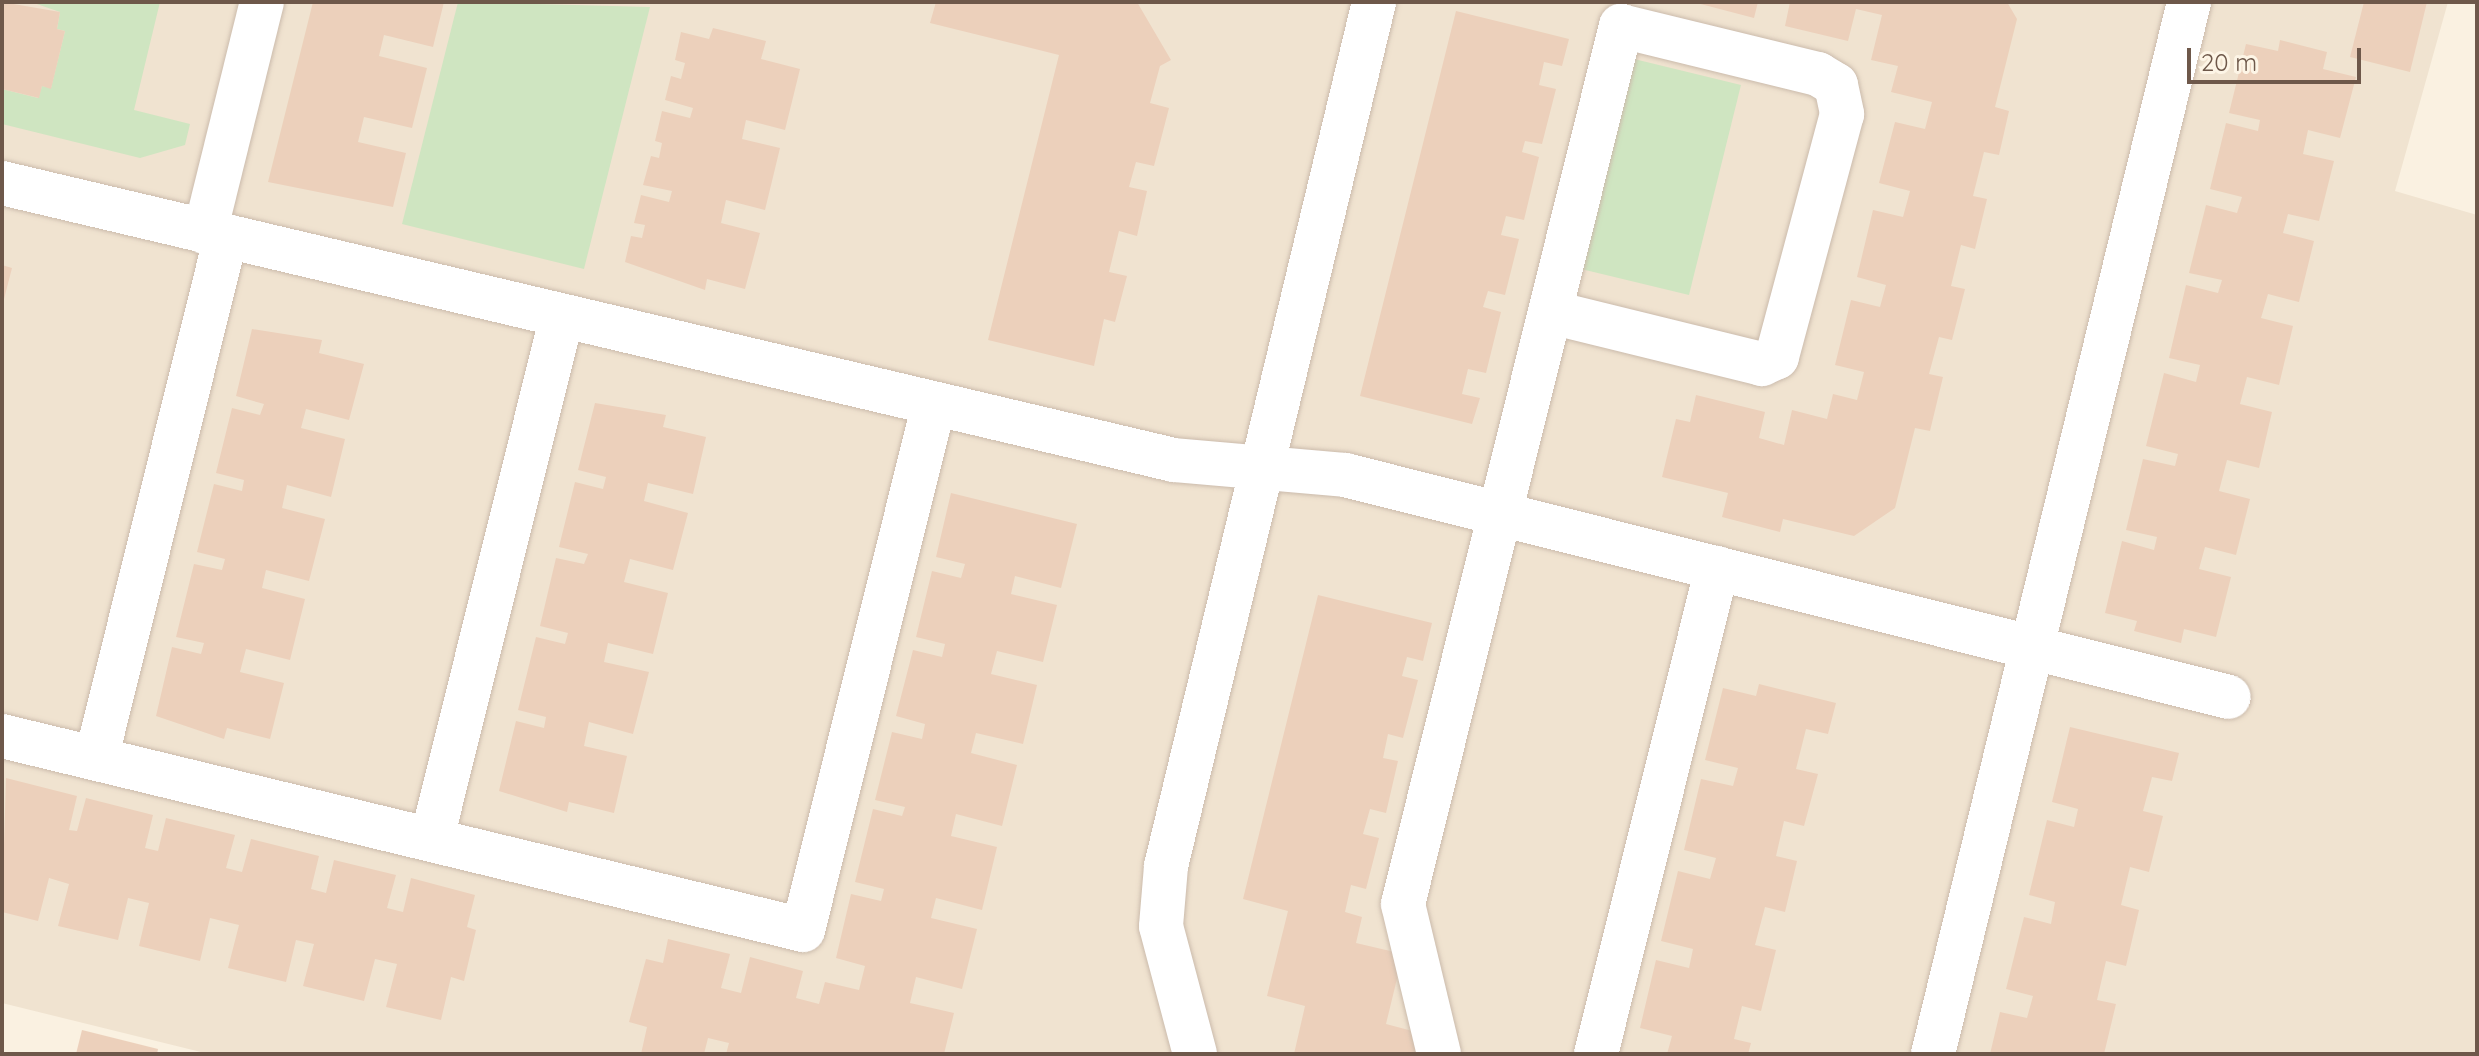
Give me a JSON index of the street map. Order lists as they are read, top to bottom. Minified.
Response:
{"scale_bar":"20 m"}
